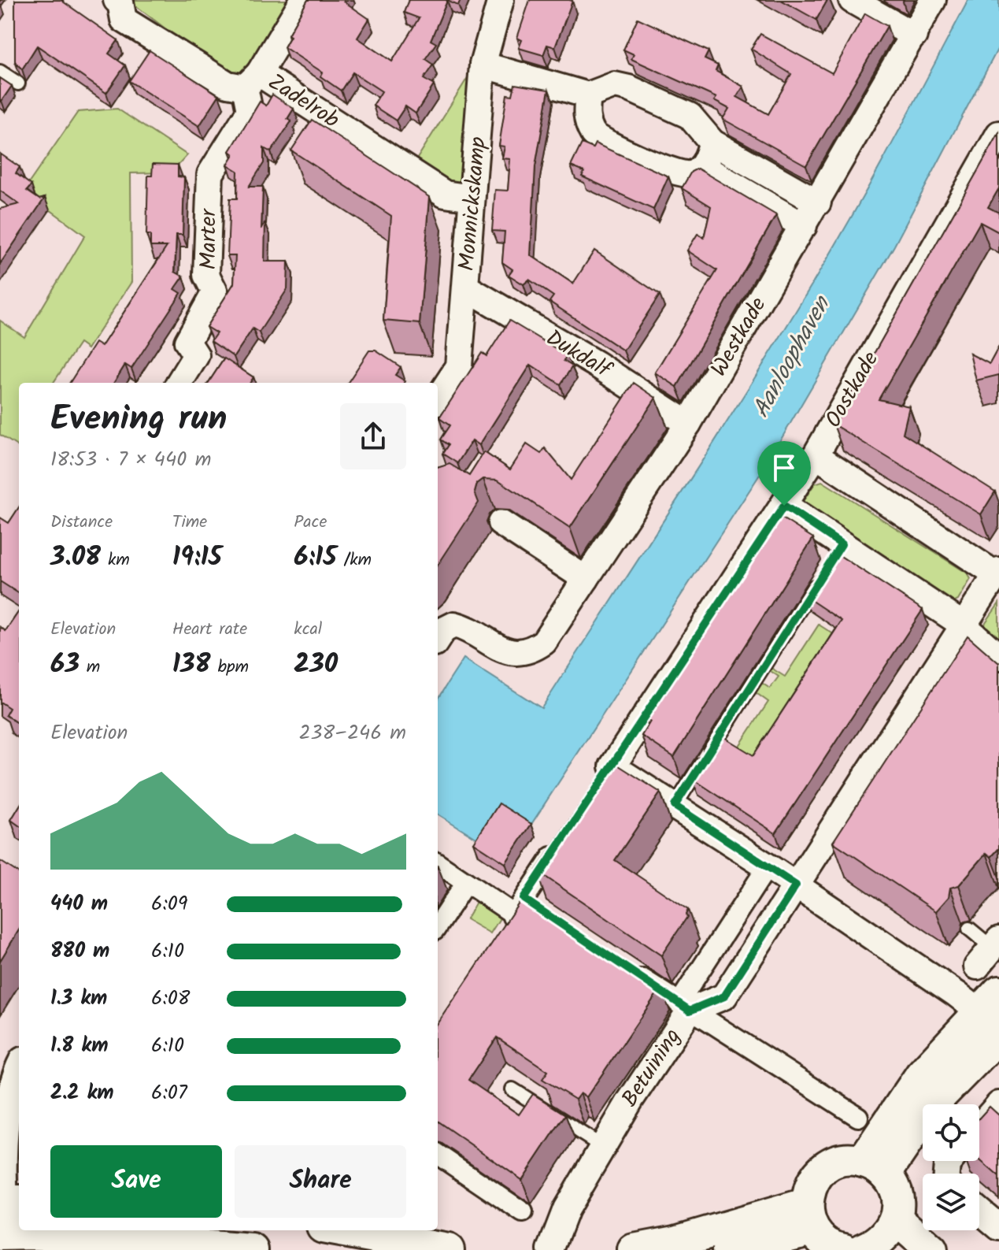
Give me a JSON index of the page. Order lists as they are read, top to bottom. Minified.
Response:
{"streets":{"street":["Zadelrob","Monnickskamp","Marter","Westkade","Dukdalf","Oostkade","Betuining"]},"crossings":[["Zadelrob","Monnickskamp"],["Zadelrob","Marter"],["Monnickskamp","Dukdalf"],["Westkade","Dukdalf"]],"water":["Aanloophaven"],"page":{"heading":["Evening run","18:53 · 7 × 440 m"],"stats":[["Distance","3.08 km"],["Time","19:15"],["Pace","6:15 /km"],["Elevation","63 m"],["Heart rate","138 bpm"],["kcal","230"]],"chart":["Elevation","238–246 m"],"list":[{"name":"440 m","note":"6:09"},{"name":"880 m","note":"6:10"},{"name":"1.3 km","note":"6:08"},{"name":"1.8 km","note":"6:10"},{"name":"2.2 km","note":"6:07"}],"buttons":["Save","Share"]}}
